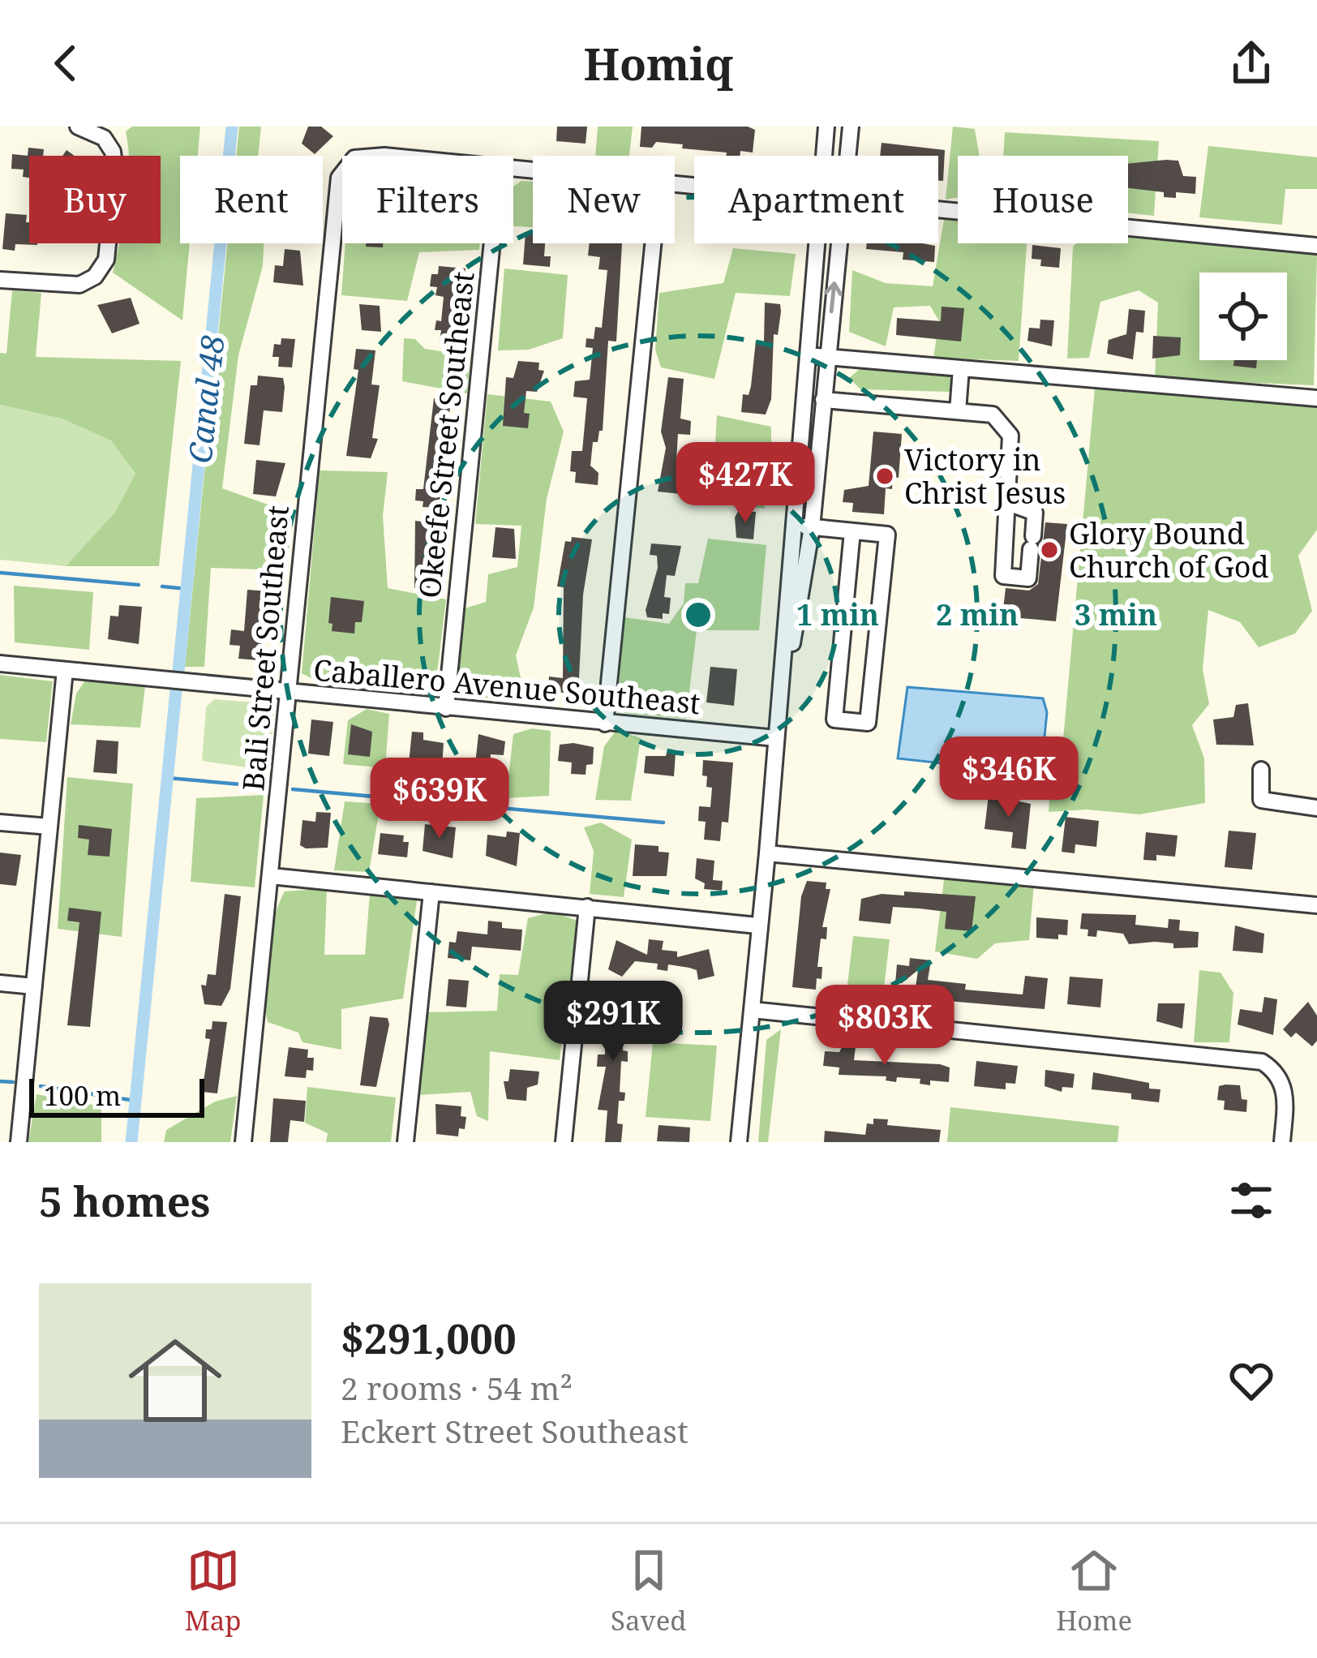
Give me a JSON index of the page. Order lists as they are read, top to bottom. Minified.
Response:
{"streets":{"street":["Okeefe Street Southeast","Bali Street Southeast","Caballero Avenue Southeast"]},"crossings":[["Okeefe Street Southeast","Caballero Avenue Southeast"],["Bali Street Southeast","Caballero Avenue Southeast"]],"water":["Canal 48"],"places":["Victory in Christ Jesus","Glory Bound Church of God"],"scale_bar":"100 m","page":{"header":"Homiq","chip":["Buy","Rent","Filters","New","Apartment","House"],"price":["$427K","$346K","$639K","$291K","$803K"],"scale":"100 m","heading":"5 homes","list":[{"name":"$291,000","note":"2 rooms · 54 m² · Eckert Street Southeast"}],"tabs":["Map","Saved","Home"]},"rings":["1 min","2 min","3 min"]}
